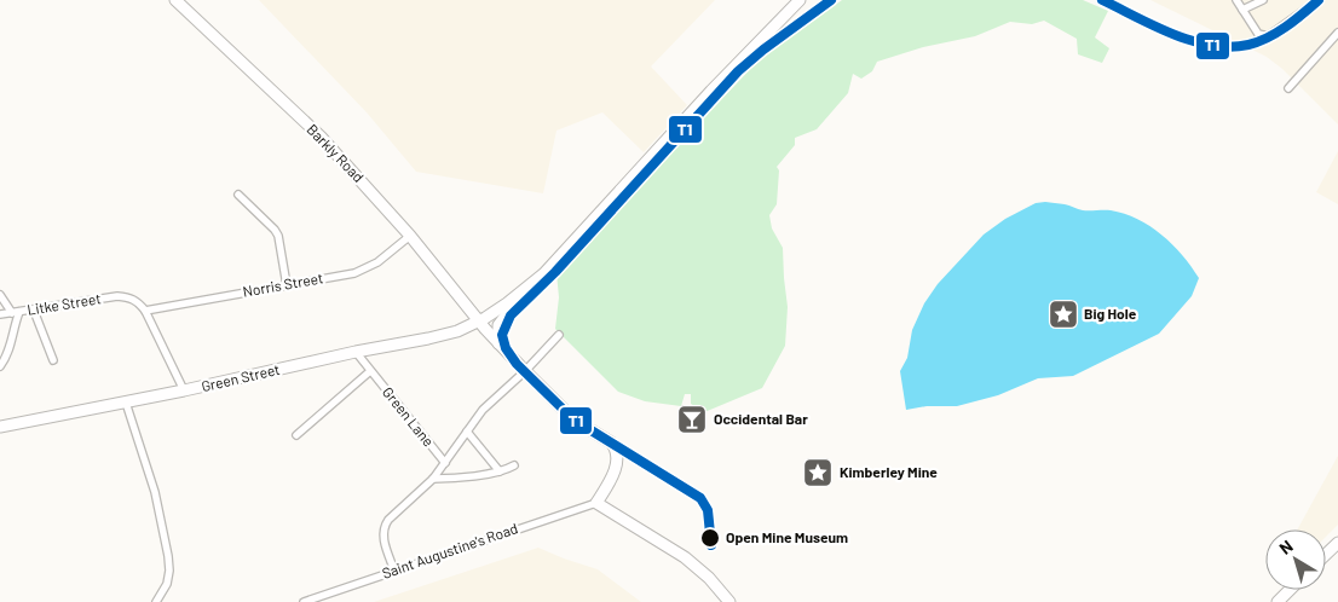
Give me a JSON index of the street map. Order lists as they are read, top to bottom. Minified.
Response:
{"streets":{"street":["Barkly Road","Norris Street","Litke Street","Green Street","Green Lane","Saint Augustine's Road"]},"crossings":[["Barkly Road","Norris Street"],["Barkly Road","Green Street"],["Barkly Road","Saint Augustine's Road"],["Norris Street","Litke Street"],["Green Street","Green Lane"]],"places":{"place":["Big Hole","Kimberley Mine"],"bar":["Occidental Bar"],"other":["Open Mine Museum"]},"lines":["transit line T1"],"north":"top left"}
